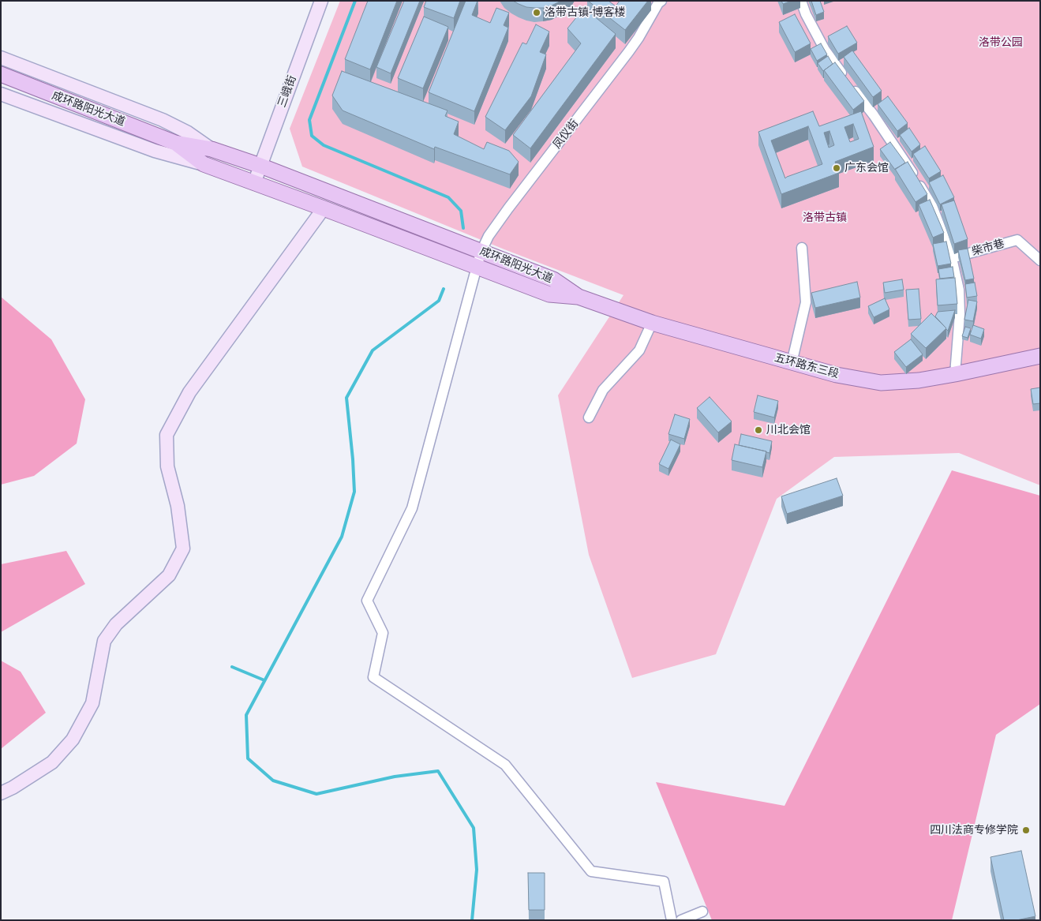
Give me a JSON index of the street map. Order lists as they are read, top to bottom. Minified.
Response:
{"streets":{"main road":["成环路阳光大道","五环路东三段"],"street":["三峨街","凤仪街","柴市巷"]},"crossings":[["三峨街","成环路阳光大道"],["成环路阳光大道","凤仪街"],["成环路阳光大道","五环路东三段"]],"parks":["洛带公园","洛带古镇"],"places":["洛带古镇-博客楼","广东会馆","川北会馆","四川法商专修学院"]}
